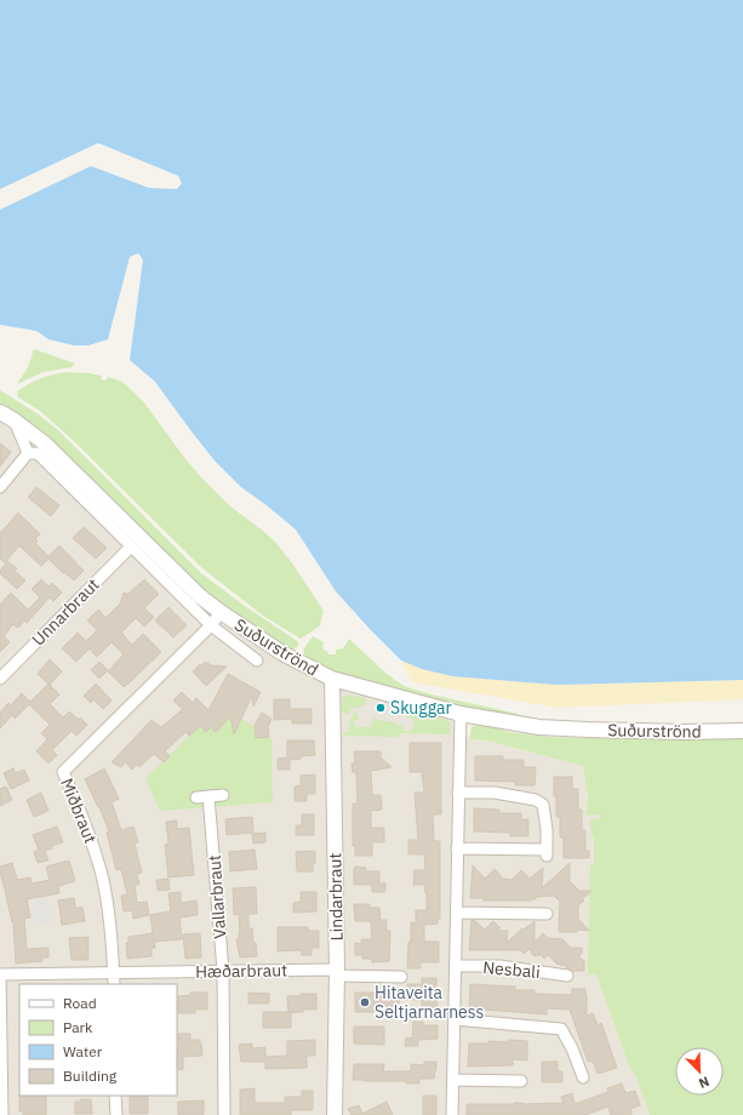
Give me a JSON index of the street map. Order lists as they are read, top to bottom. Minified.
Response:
{"streets":{"street":["Unnarbraut","Suðurströnd","Miðbraut","Vallarbraut","Lindarbraut","Nesbali","Hæðarbraut"]},"crossings":[["Suðurströnd","Miðbraut"],["Suðurströnd","Lindarbraut"],["Miðbraut","Hæðarbraut"],["Vallarbraut","Hæðarbraut"],["Lindarbraut","Hæðarbraut"]],"places":["Skuggar","Hitaveita Seltjarnarness"],"legend":["Road","Park","Water","Building"],"north":"bottom right"}
